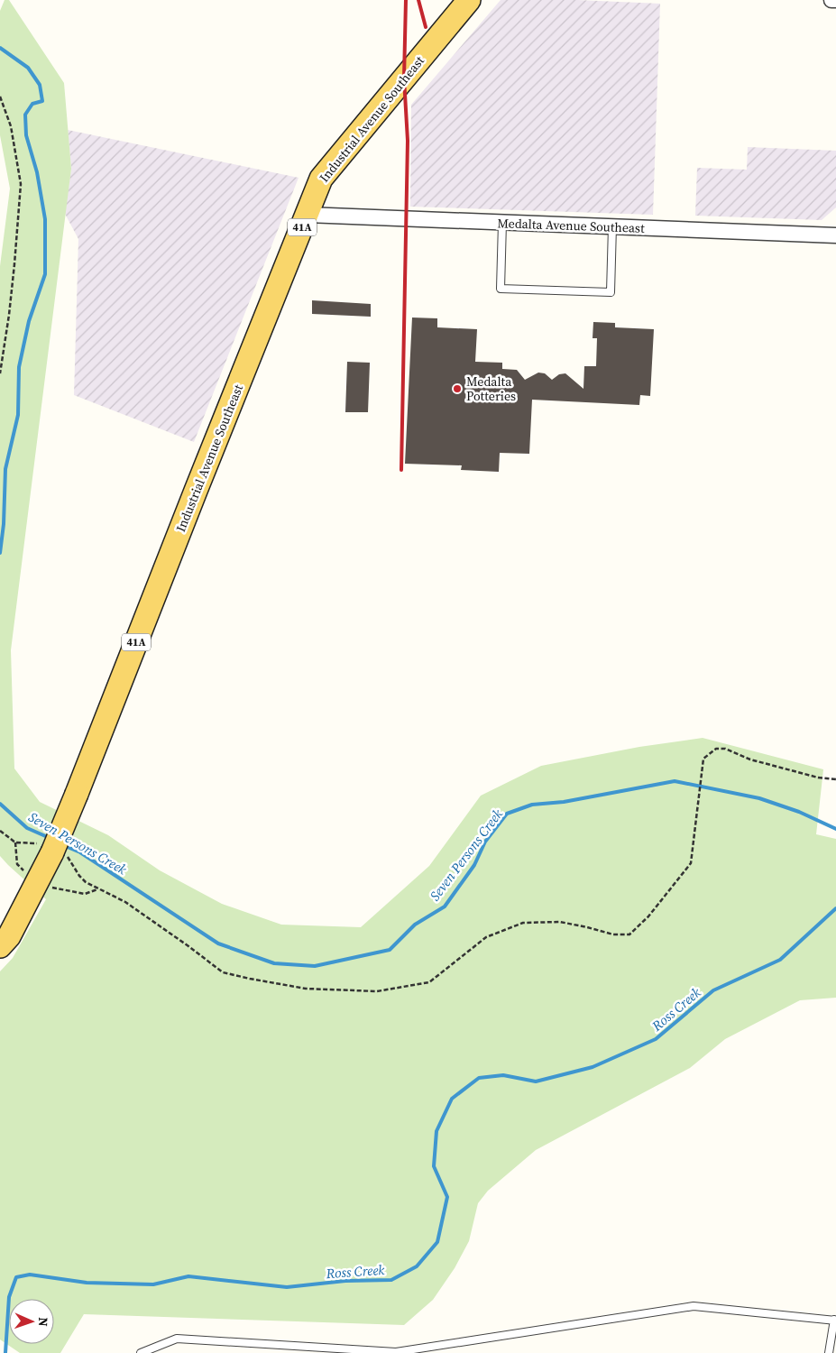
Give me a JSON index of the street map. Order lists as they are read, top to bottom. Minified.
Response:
{"streets":{"main road":["Industrial Avenue Southeast","41A"],"street":["Medalta Avenue Southeast"]},"crossings":[["Industrial Avenue Southeast","Medalta Avenue Southeast"]],"water":["Seven Persons Creek","Ross Creek"],"places":["Medalta Potteries"],"north":"right"}
